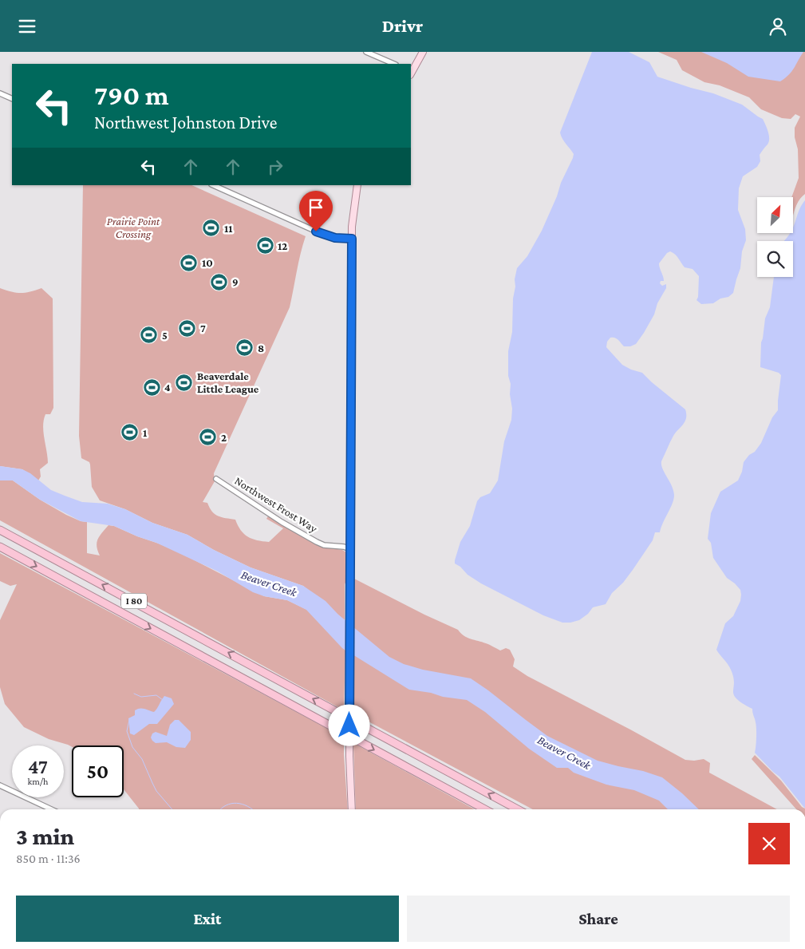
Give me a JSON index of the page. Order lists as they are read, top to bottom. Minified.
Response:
{"streets":{"highway":["I 80"],"street":["Northwest Frost Way"]},"water":["Beaver Creek"],"parks":["Prairie Point Crossing"],"places":{"sports":["11","12","10","9","7","5","8","Beaverdale Little League","4","1","2"]},"north":"top right","page":{"header":"Drivr","turn":["790 m","Northwest Johnston Drive"],"speed":"47 km/h","limit":"50","heading":["3 min","850 m · 11:36"],"buttons":["Exit","Share"]}}
